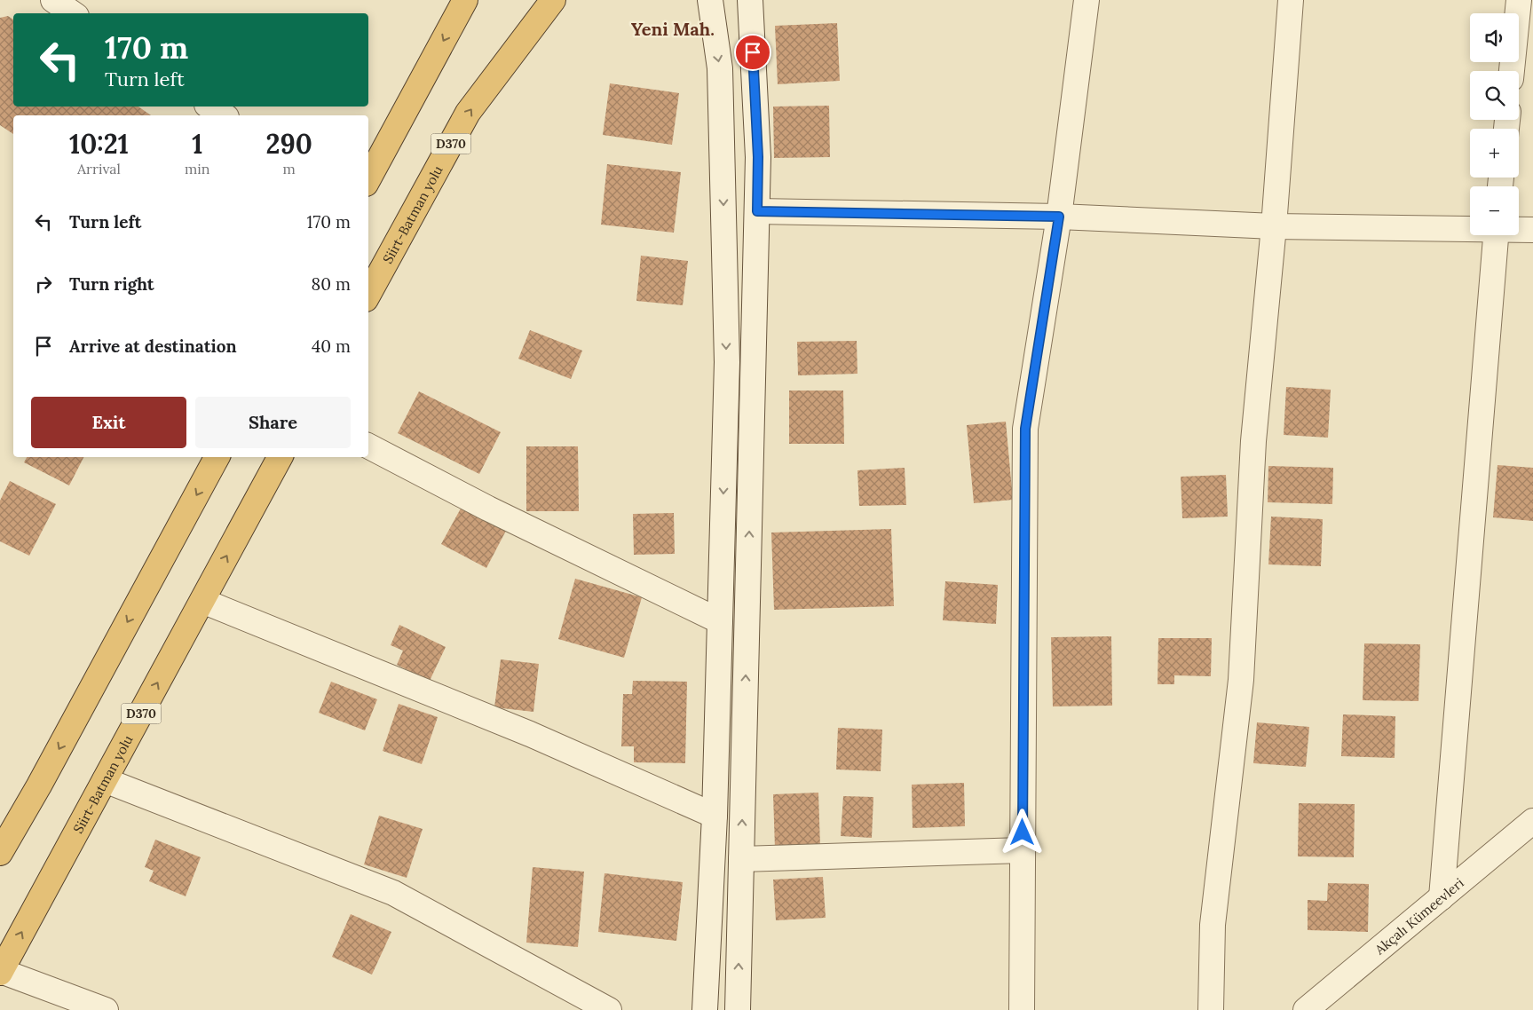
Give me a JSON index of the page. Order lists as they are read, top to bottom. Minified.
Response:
{"streets":{"highway":["D370","Siirt-Batman yolu"],"street":["Akçalı Kümeevleri"]},"districts":["Yeni Mah."],"page":{"map_buttons":["+","−"],"turn":["170 m","Turn left"],"eta":["10:21","Arrival","1","min","290","m"],"list":[{"name":"Turn left","value":"170 m"},{"name":"Turn right","value":"80 m"},{"name":"Arrive at destination","value":"40 m"}],"buttons":["Exit","Share"]}}
